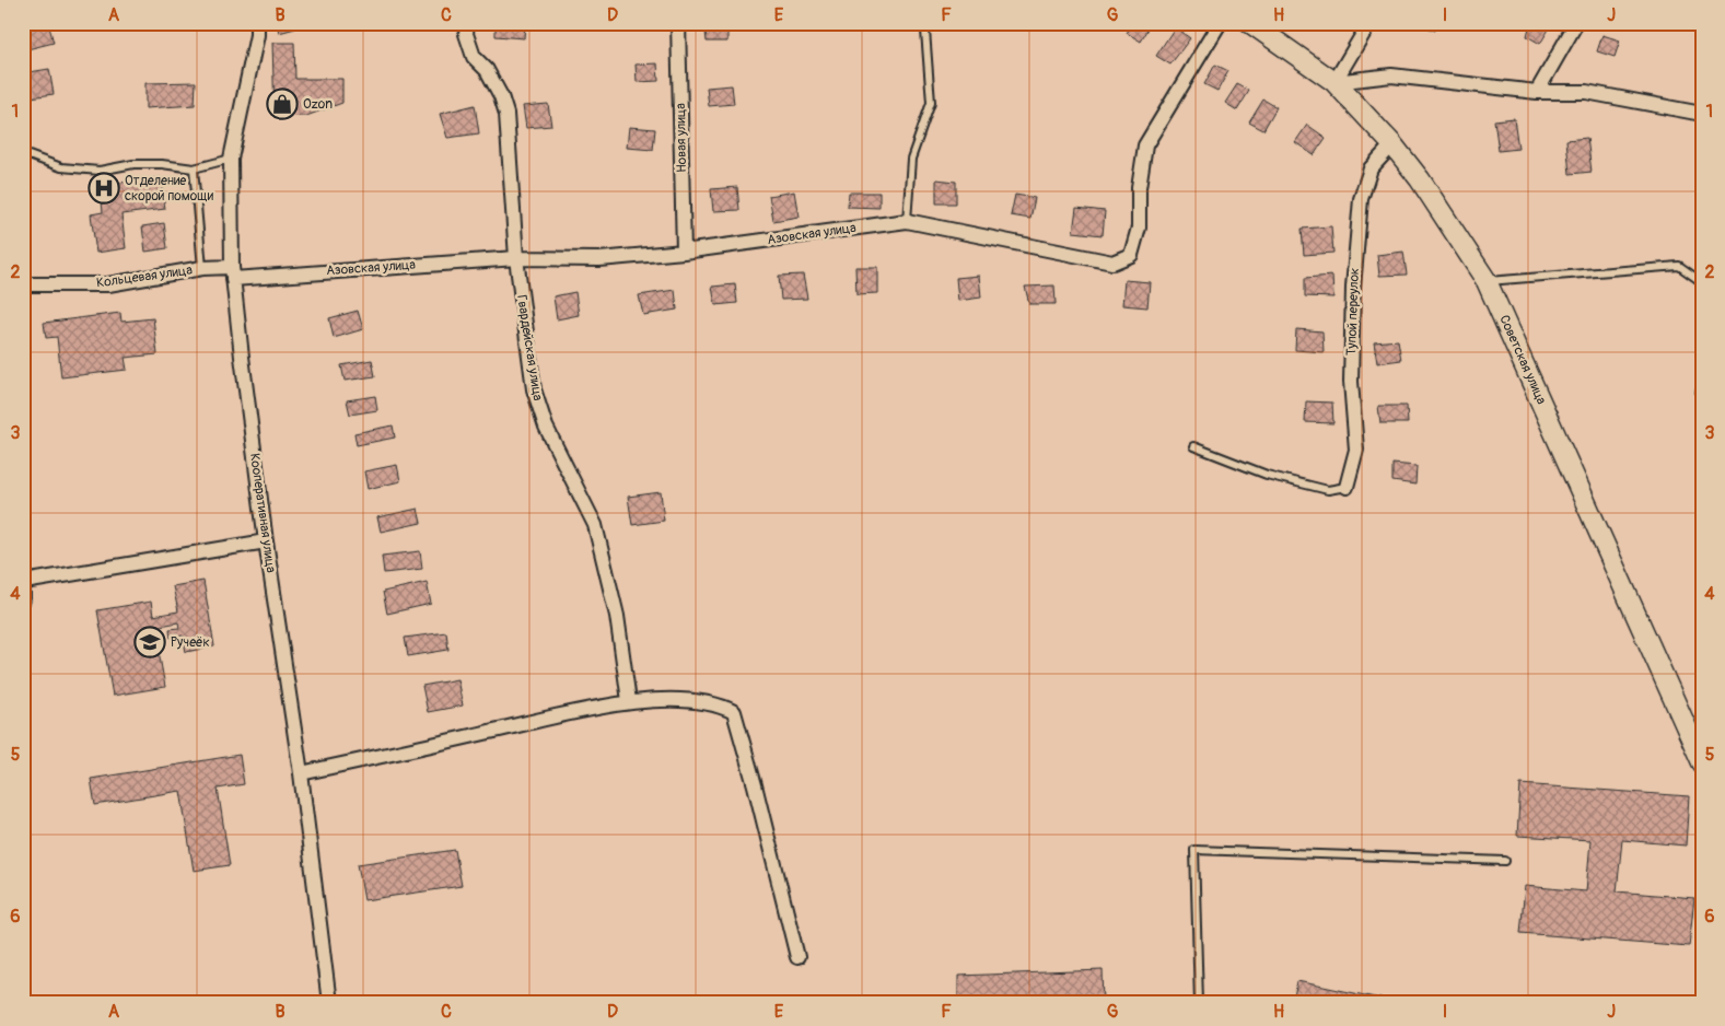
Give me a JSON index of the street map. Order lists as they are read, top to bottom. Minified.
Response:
{"streets":{"street":["Новая улица","Азовская улица","Кольцевая улица","Тупой переулок","Гвардейская улица","Советская улица","Кооперативная улица"]},"crossings":[["Новая улица","Азовская улица"],["Азовская улица","Кольцевая улица"],["Азовская улица","Гвардейская улица"],["Азовская улица","Кооперативная улица"],["Кольцевая улица","Кооперативная улица"],["Тупой переулок","Советская улица"]],"places":{"shop":["Ozon"],"hospital":["Отделение скорой помощи"],"school or university":["Ручеёк"]},"grid":{"columns":["A","B","C","D","E","F","G","H","I","J"],"rows":["1","2","3","4","5","6"]}}
